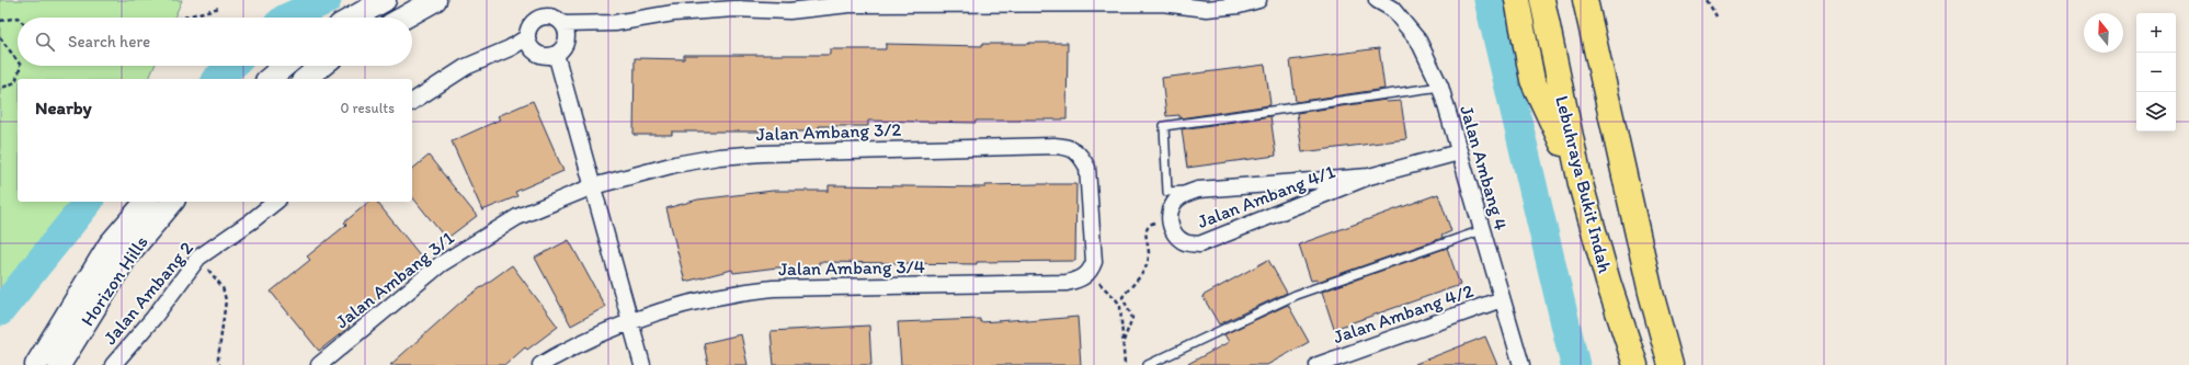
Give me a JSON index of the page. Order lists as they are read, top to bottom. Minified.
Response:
{"streets":{"highway":["Lebuhraya Bukit Indah"],"street":["Jalan Ambang 3/2","Jalan Ambang 4","Jalan Ambang 4/1","Jalan Ambang 3/4","Jalan Ambang 3/1","Horizon Hills","Jalan Ambang 2","Jalan Ambang 4/2"]},"crossings":[["Jalan Ambang 3/2","Jalan Ambang 3/4"],["Jalan Ambang 3/2","Jalan Ambang 3/1"],["Jalan Ambang 4","Jalan Ambang 4/1"],["Jalan Ambang 4","Jalan Ambang 4/2"]],"north":"top","page":{"map_buttons":["+","−"],"search":"Search here","heading":["Nearby","0 results"]}}
